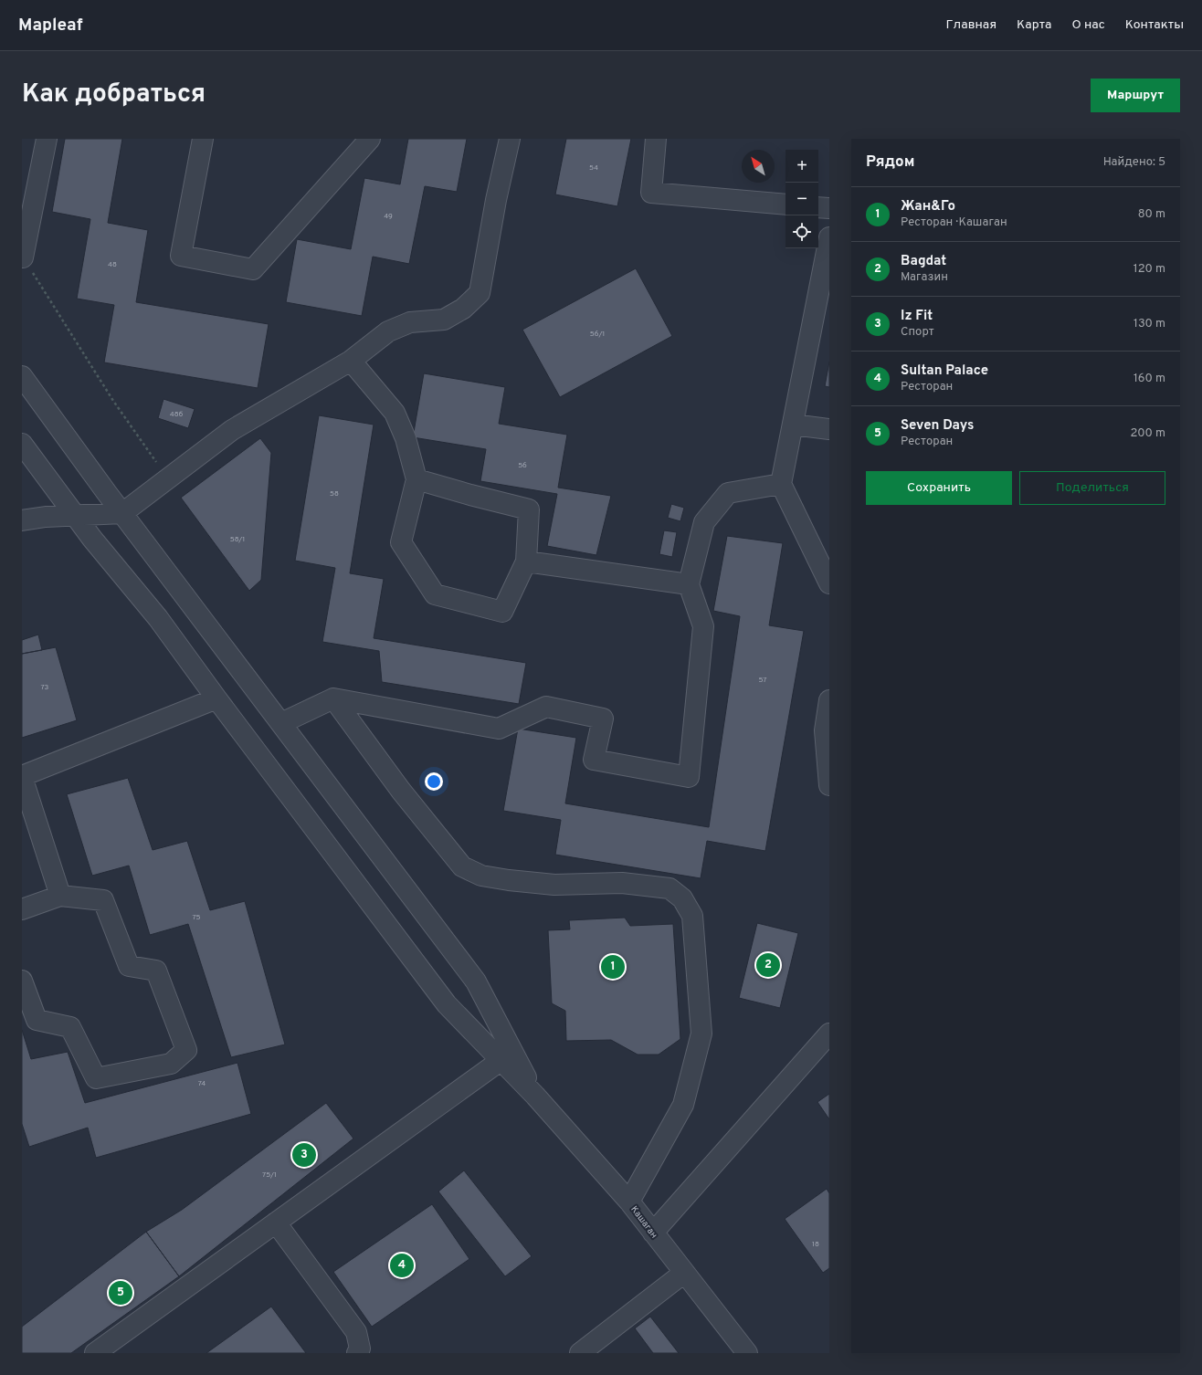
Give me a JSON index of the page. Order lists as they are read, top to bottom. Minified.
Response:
{"streets":{"street":["Кашаган"]},"house_numbers":["54","49","48","56/1","48б","56","58","58/1","57","73","75","74","75/1","18"],"north":"top left","page":{"header":"Mapleaf","nav":["Главная","Карта","О нас","Контакты"],"title":"Как добраться","buttons":["Маршрут",["Сохранить","Поделиться"]],"heading":["Рядом","Найдено: 5"],"map_buttons":["+","−"],"list":[{"mark":"1","name":"Жан&Го","note":"Ресторан · Кашаган","value":"80 m"},{"mark":"2","name":"Bagdat","note":"Магазин","value":"120 m"},{"mark":"3","name":"Iz Fit","note":"Спорт","value":"130 m"},{"mark":"4","name":"Sultan Palace","note":"Ресторан","value":"160 m"},{"mark":"5","name":"Seven Days","note":"Ресторан","value":"200 m"}],"pins":["2","1","3","4","5"]}}
